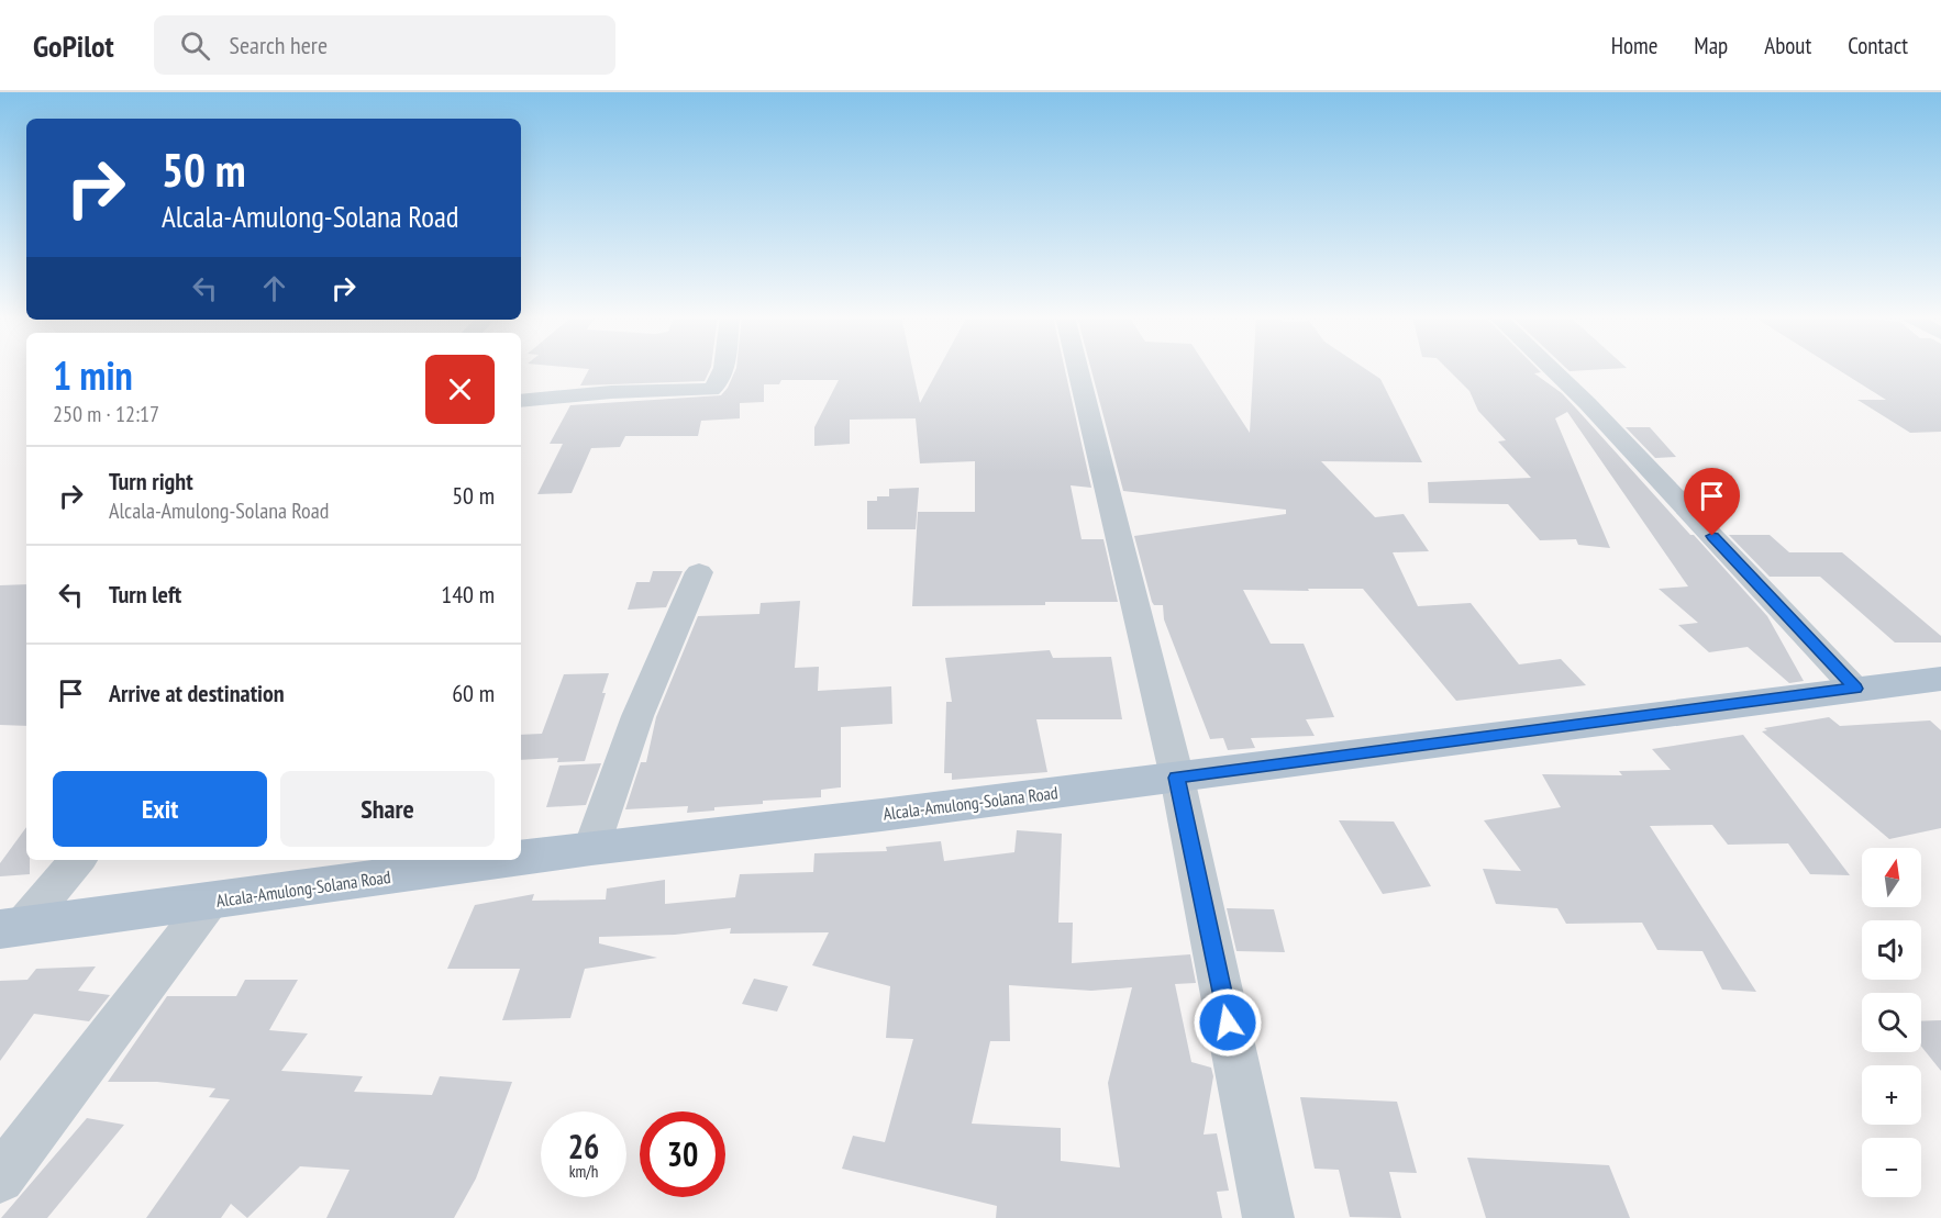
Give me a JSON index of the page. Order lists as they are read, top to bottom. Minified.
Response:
{"streets":{"main road":["Alcala-Amulong-Solana Road"]},"north":"top","page":{"header":"GoPilot","search":"Search here","nav":["Home","Map","About","Contact"],"turn":["50 m","Alcala-Amulong-Solana Road"],"heading":["1 min","250 m · 12:17"],"list":[{"name":"Turn right","note":"Alcala-Amulong-Solana Road","value":"50 m"},{"name":"Turn left","value":"140 m"},{"name":"Arrive at destination","value":"60 m"}],"buttons":["Exit","Share"],"map_buttons":["+","−"],"speed":"26 km/h","limit":"30"}}
